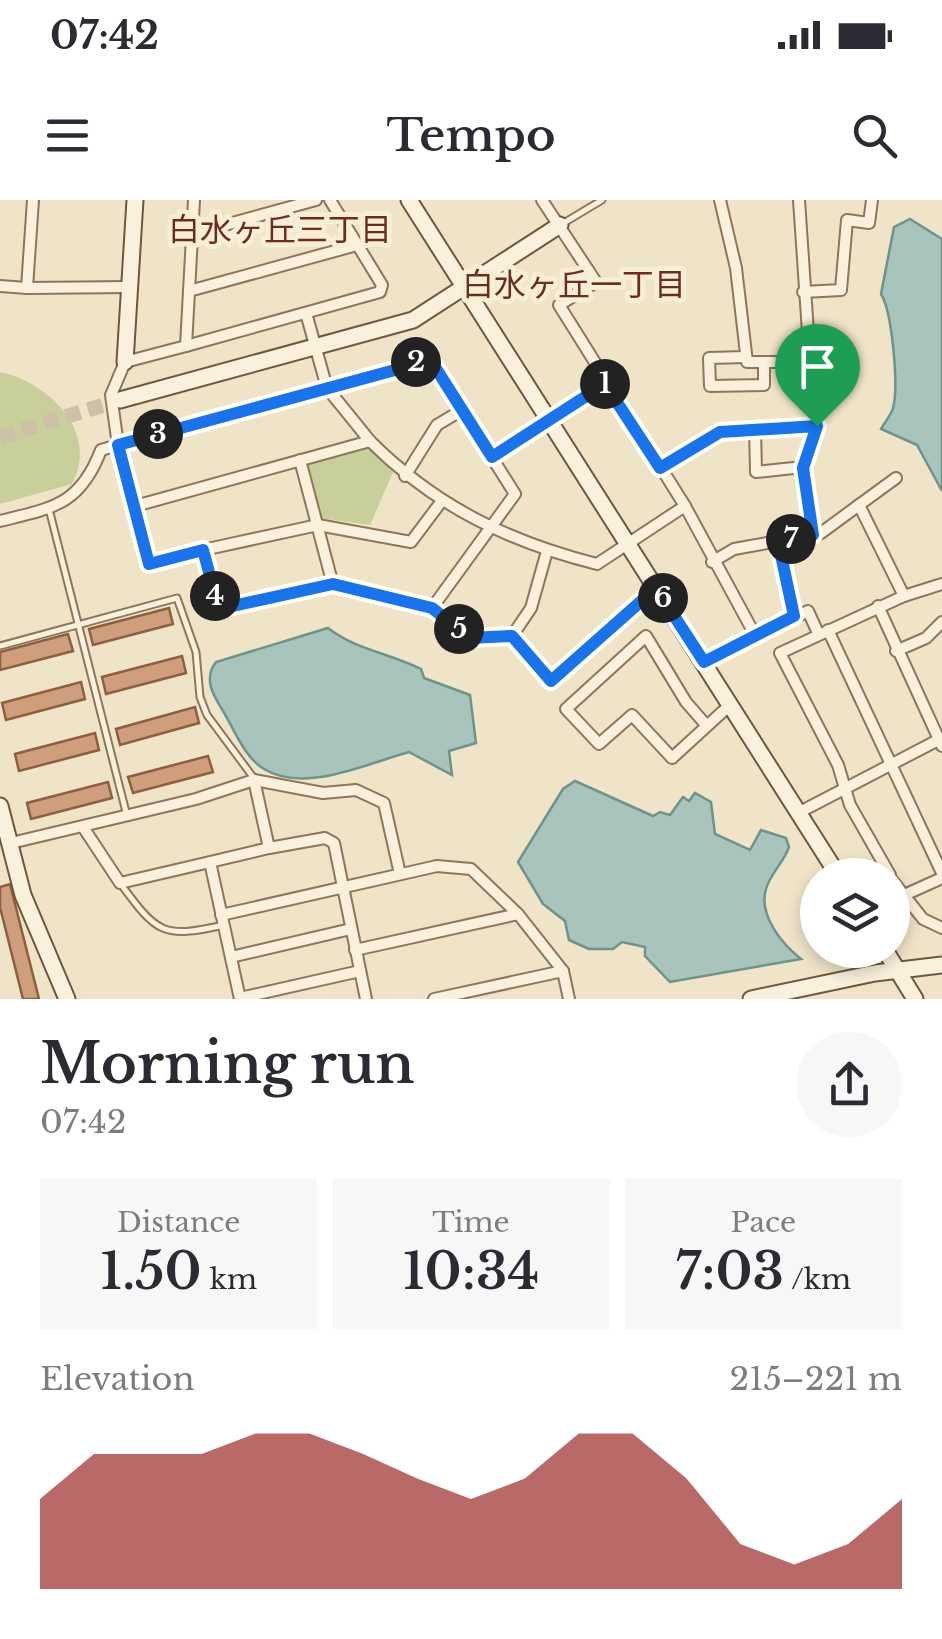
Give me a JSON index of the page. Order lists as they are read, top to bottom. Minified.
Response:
{"districts":["白水ヶ丘三丁目","白水ヶ丘一丁目"],"page":{"status":"07:42","header":"Tempo","pins":["2","1","3","7","4","6","5"],"heading":["Morning run","07:42"],"stats":[["Distance","1.50 km"],["Time","10:34"],["Pace","7:03 /km"]],"chart":["Elevation","215–221 m"]}}
